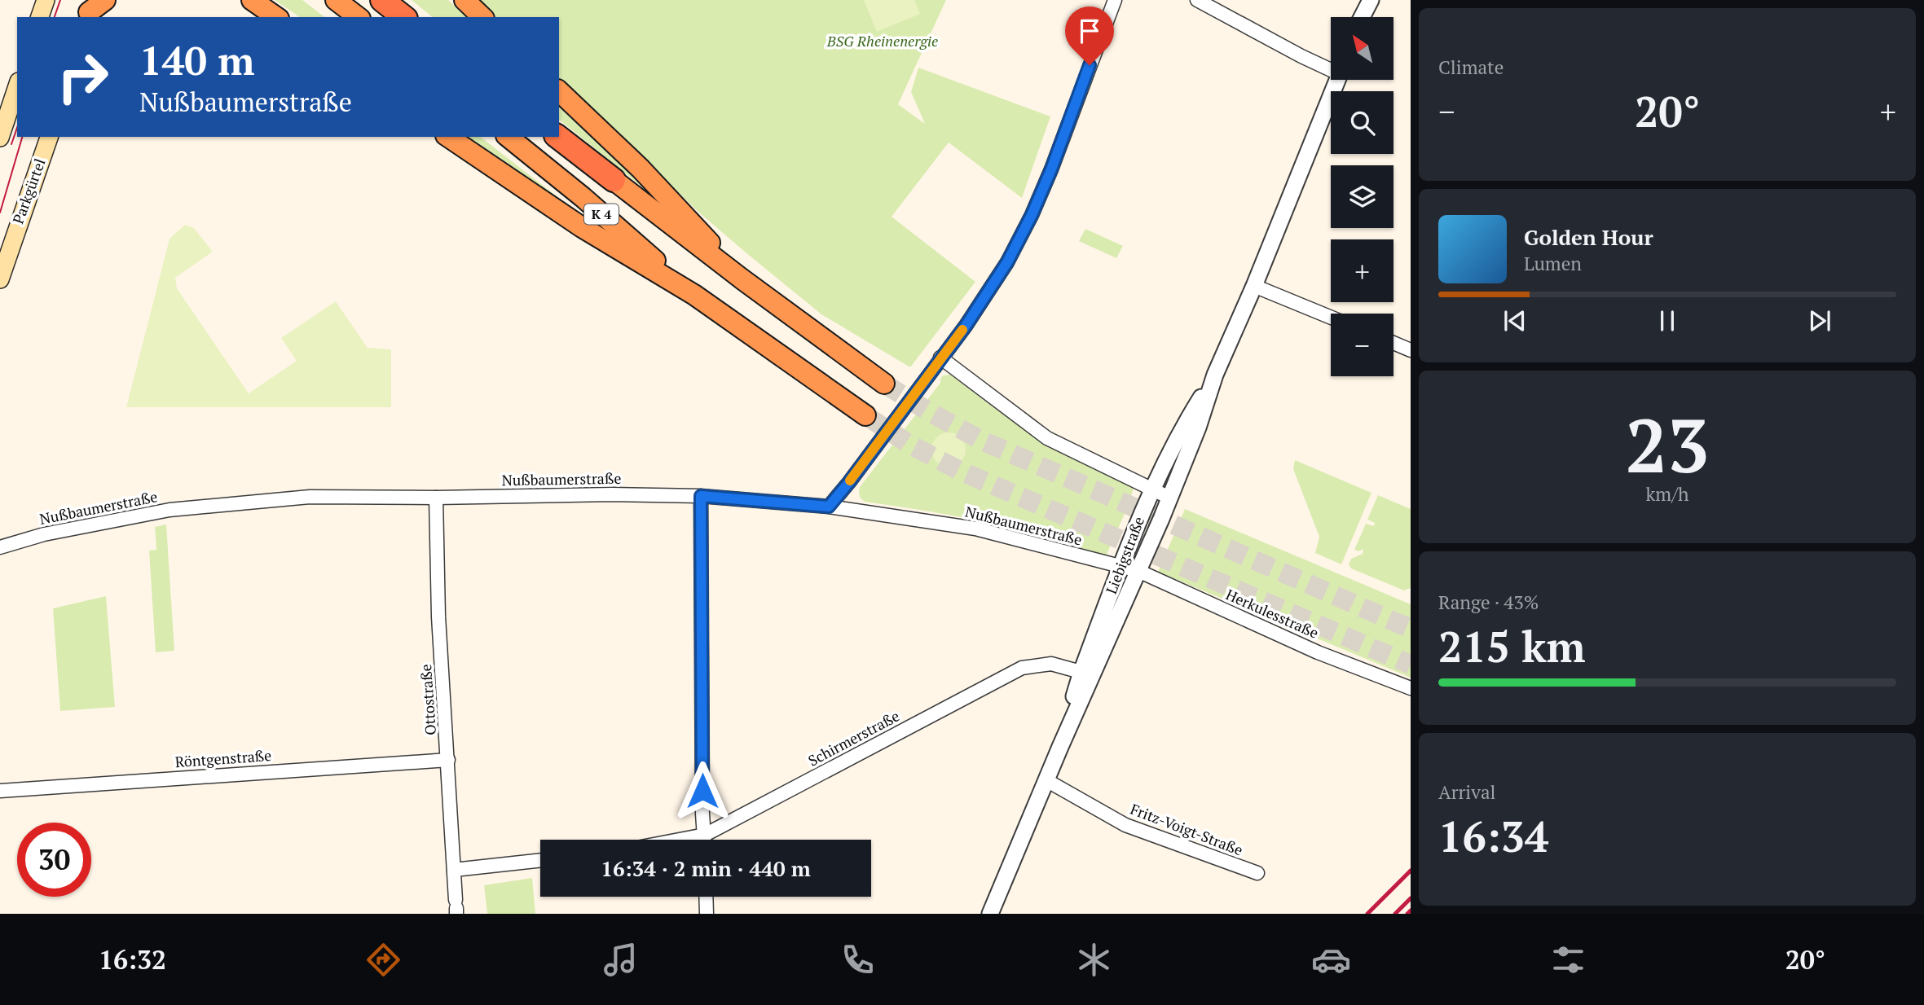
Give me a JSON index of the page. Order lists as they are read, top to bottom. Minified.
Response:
{"streets":{"highway":["K 4"],"main road":["Parkgürtel"],"street":["Nußbaumerstraße","Liebigstraße","Herkulesstraße","Ottostraße","Schirmerstraße","Röntgenstraße","Fritz-Voigt-Straße"]},"crossings":[["Nußbaumerstraße","Liebigstraße"],["Nußbaumerstraße","Herkulesstraße"],["Nußbaumerstraße","Ottostraße"],["Liebigstraße","Herkulesstraße"],["Liebigstraße","Schirmerstraße"],["Liebigstraße","Fritz-Voigt-Straße"],["Ottostraße","Röntgenstraße"]],"parks":["BSG Rheinenergie"],"north":"top left","page":{"tile":["Climate",["23","km/h"],["Range · 43%","215 km"],["Arrival","16:34"]],"map_buttons":["+","−"],"turn":["140 m","Nußbaumerstraße"],"heat":["−","20°","+"],"song":["Golden Hour","Lumen"],"limit":"30","trip":"16:34 · 2 min · 440 m","tabs":["16:32","20°"]}}
